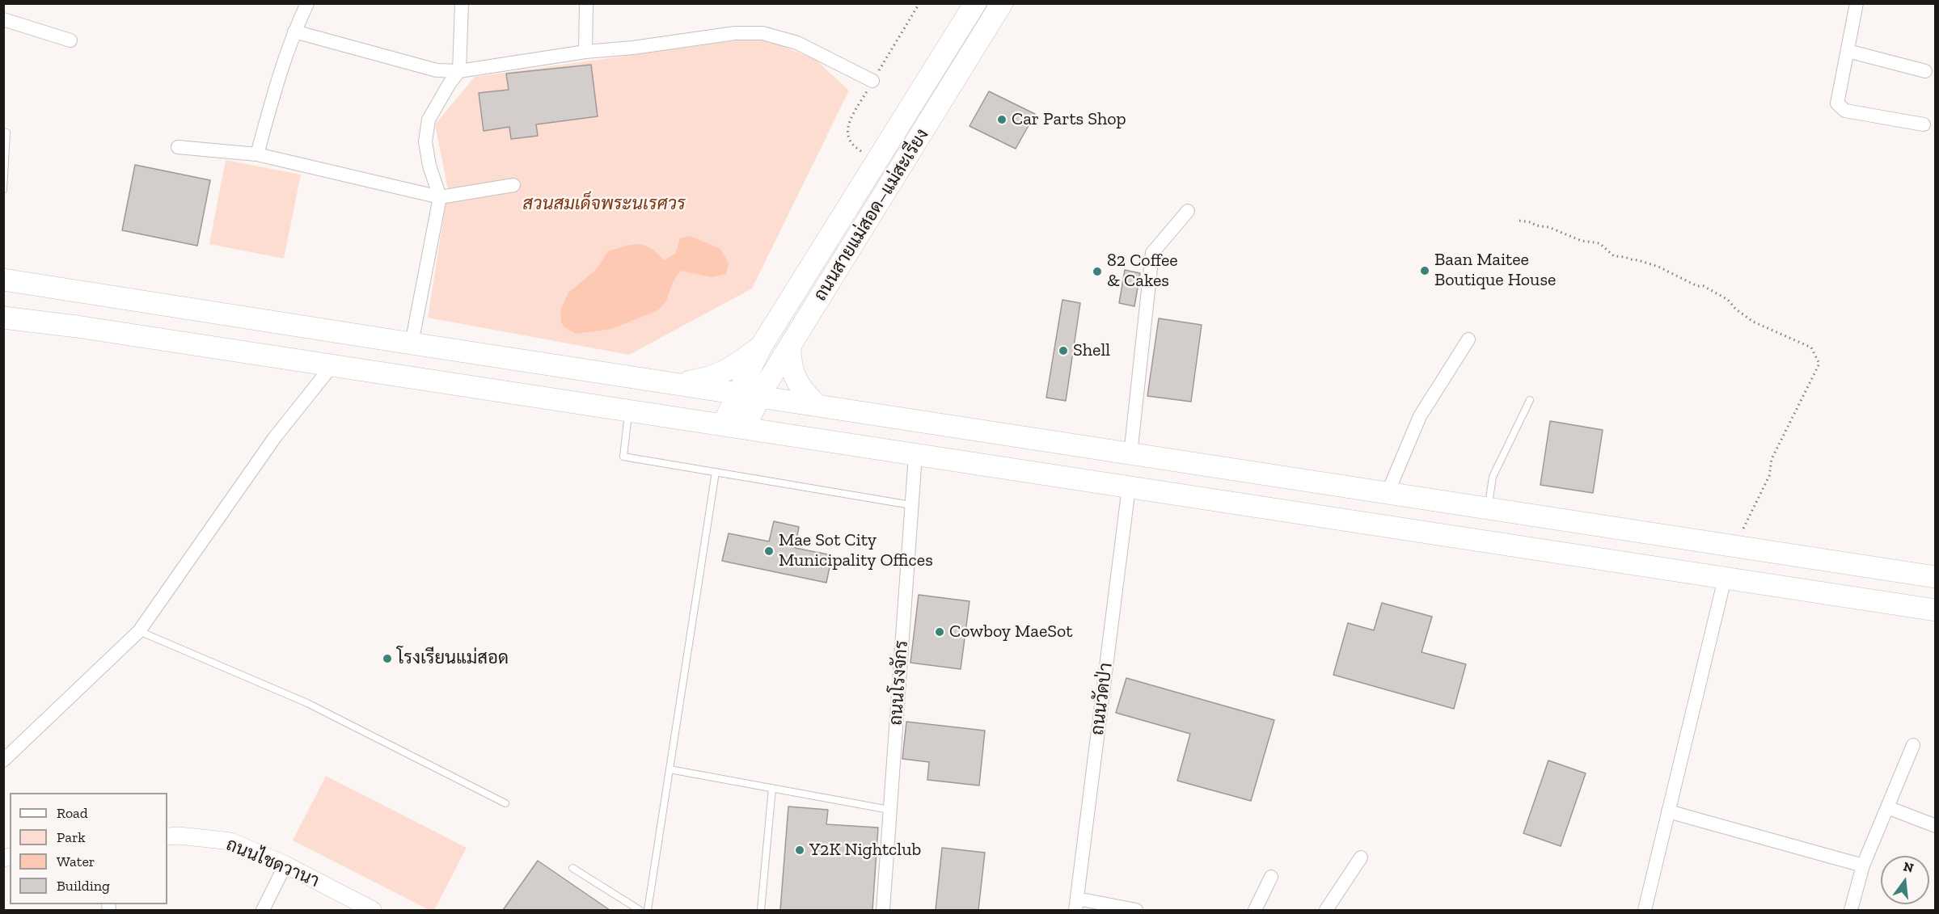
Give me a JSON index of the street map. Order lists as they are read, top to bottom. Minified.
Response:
{"streets":{"main road":["ถนนสายแม่สอด–แม่สะเรียง"],"street":["ถนนโรงจักร","ถนนวัดป่า","ถนนไชดวานา"]},"parks":["สวนสมเด็จพระนเรศวร"],"places":["Car Parts Shop","Baan Maitee Boutique House","82 Coffee & Cakes","Shell","Mae Sot City Municipality Offices","Cowboy MaeSot","โรงเรียนแม่สอด","Y2K Nightclub"],"legend":["Road","Park","Water","Building"],"north":"top"}
